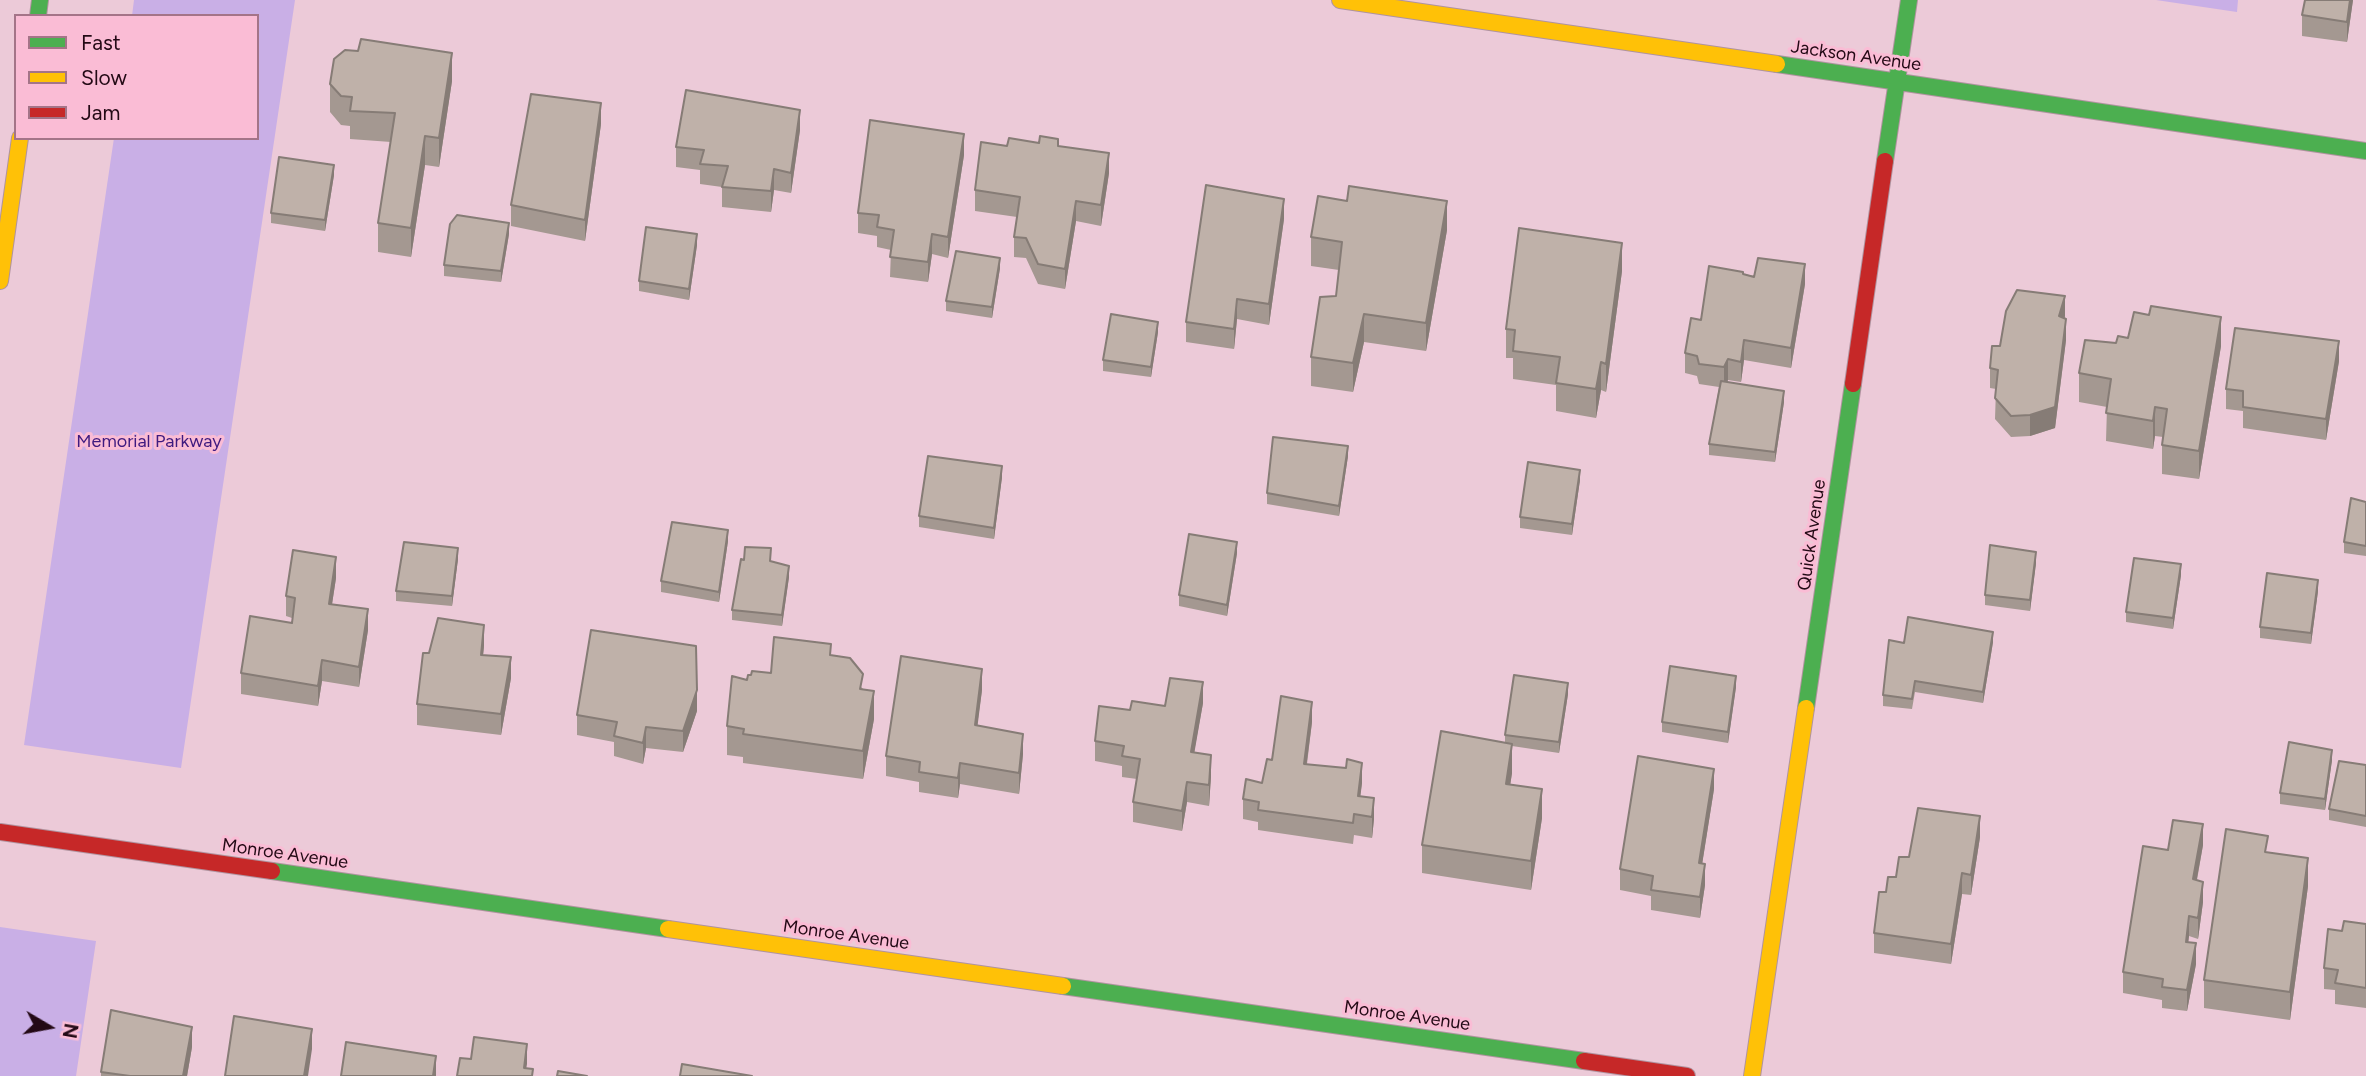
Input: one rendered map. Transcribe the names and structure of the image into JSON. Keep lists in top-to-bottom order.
{
  "streets": {
    "street": ["Jackson Avenue", "Quick Avenue", "Monroe Avenue"]
  },
  "crossings": [
    ["Jackson Avenue", "Quick Avenue"]
  ],
  "parks": ["Memorial Parkway"],
  "legend": ["Fast", "Slow", "Jam"],
  "north": "right"
}
